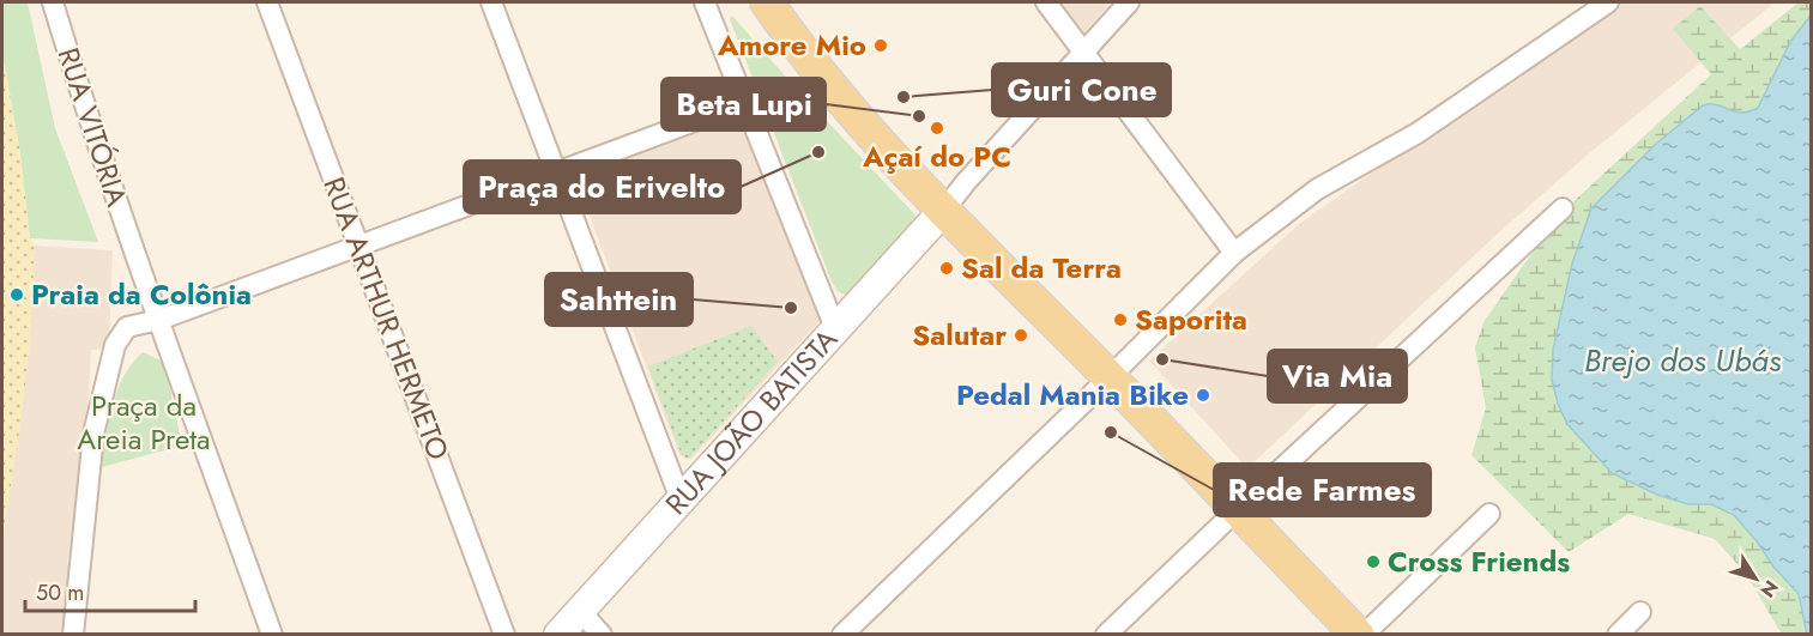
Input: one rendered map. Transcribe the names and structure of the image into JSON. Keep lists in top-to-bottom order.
{
  "streets": {
    "street": ["RUA VITÓRIA", "RUA ARTHUR HERMETO", "RUA JOÃO BATISTA"]
  },
  "water": ["Brejo dos Ubás"],
  "parks": ["Praça da Areia Preta"],
  "places": [
    "Amore Mio",
    "Guri Cone",
    "Beta Lupi",
    "Açaí do PC",
    "Praça do Erivelto",
    "Sal da Terra",
    "Praia da Colônia",
    "Sahttein",
    "Saporita",
    "Salutar",
    "Via Mia",
    "Pedal Mania Bike",
    "Rede Farmes",
    "Cross Friends"
  ],
  "scale_bar": "50 m",
  "north": "bottom right"
}
